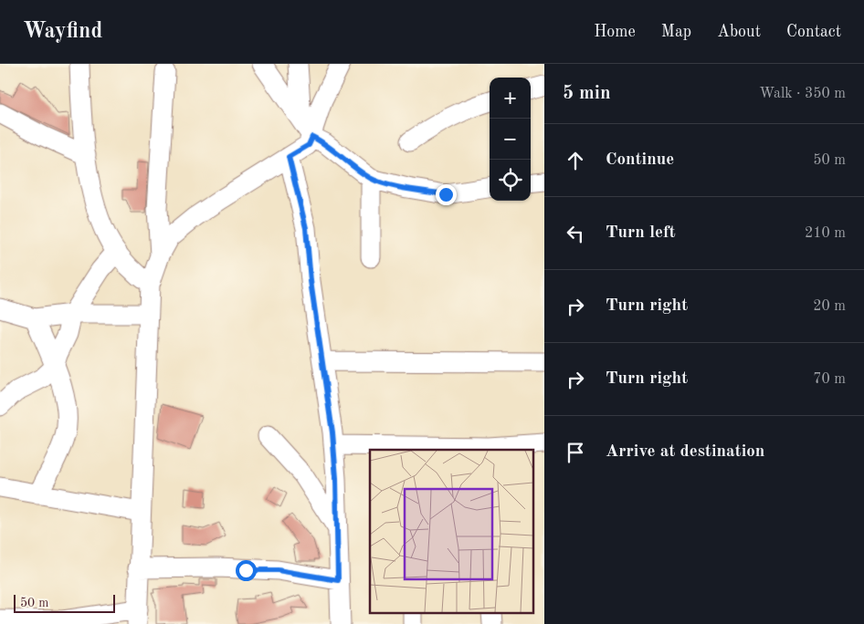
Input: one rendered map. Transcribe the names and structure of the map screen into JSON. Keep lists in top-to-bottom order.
{
  "scale_bar": "50 m",
  "page": {
    "header": "Wayfind",
    "nav": [
      "Home",
      "Map",
      "About",
      "Contact"
    ],
    "heading": ["5 min", "Walk · 350 m"],
    "map_buttons": ["+", "−"],
    "list": [
      ["Continue", "50 m"],
      ["Turn left", "210 m"],
      ["Turn right", "20 m"],
      ["Turn right", "70 m"],
      "Arrive at destination"
    ],
    "scale": "50 m"
  }
}
